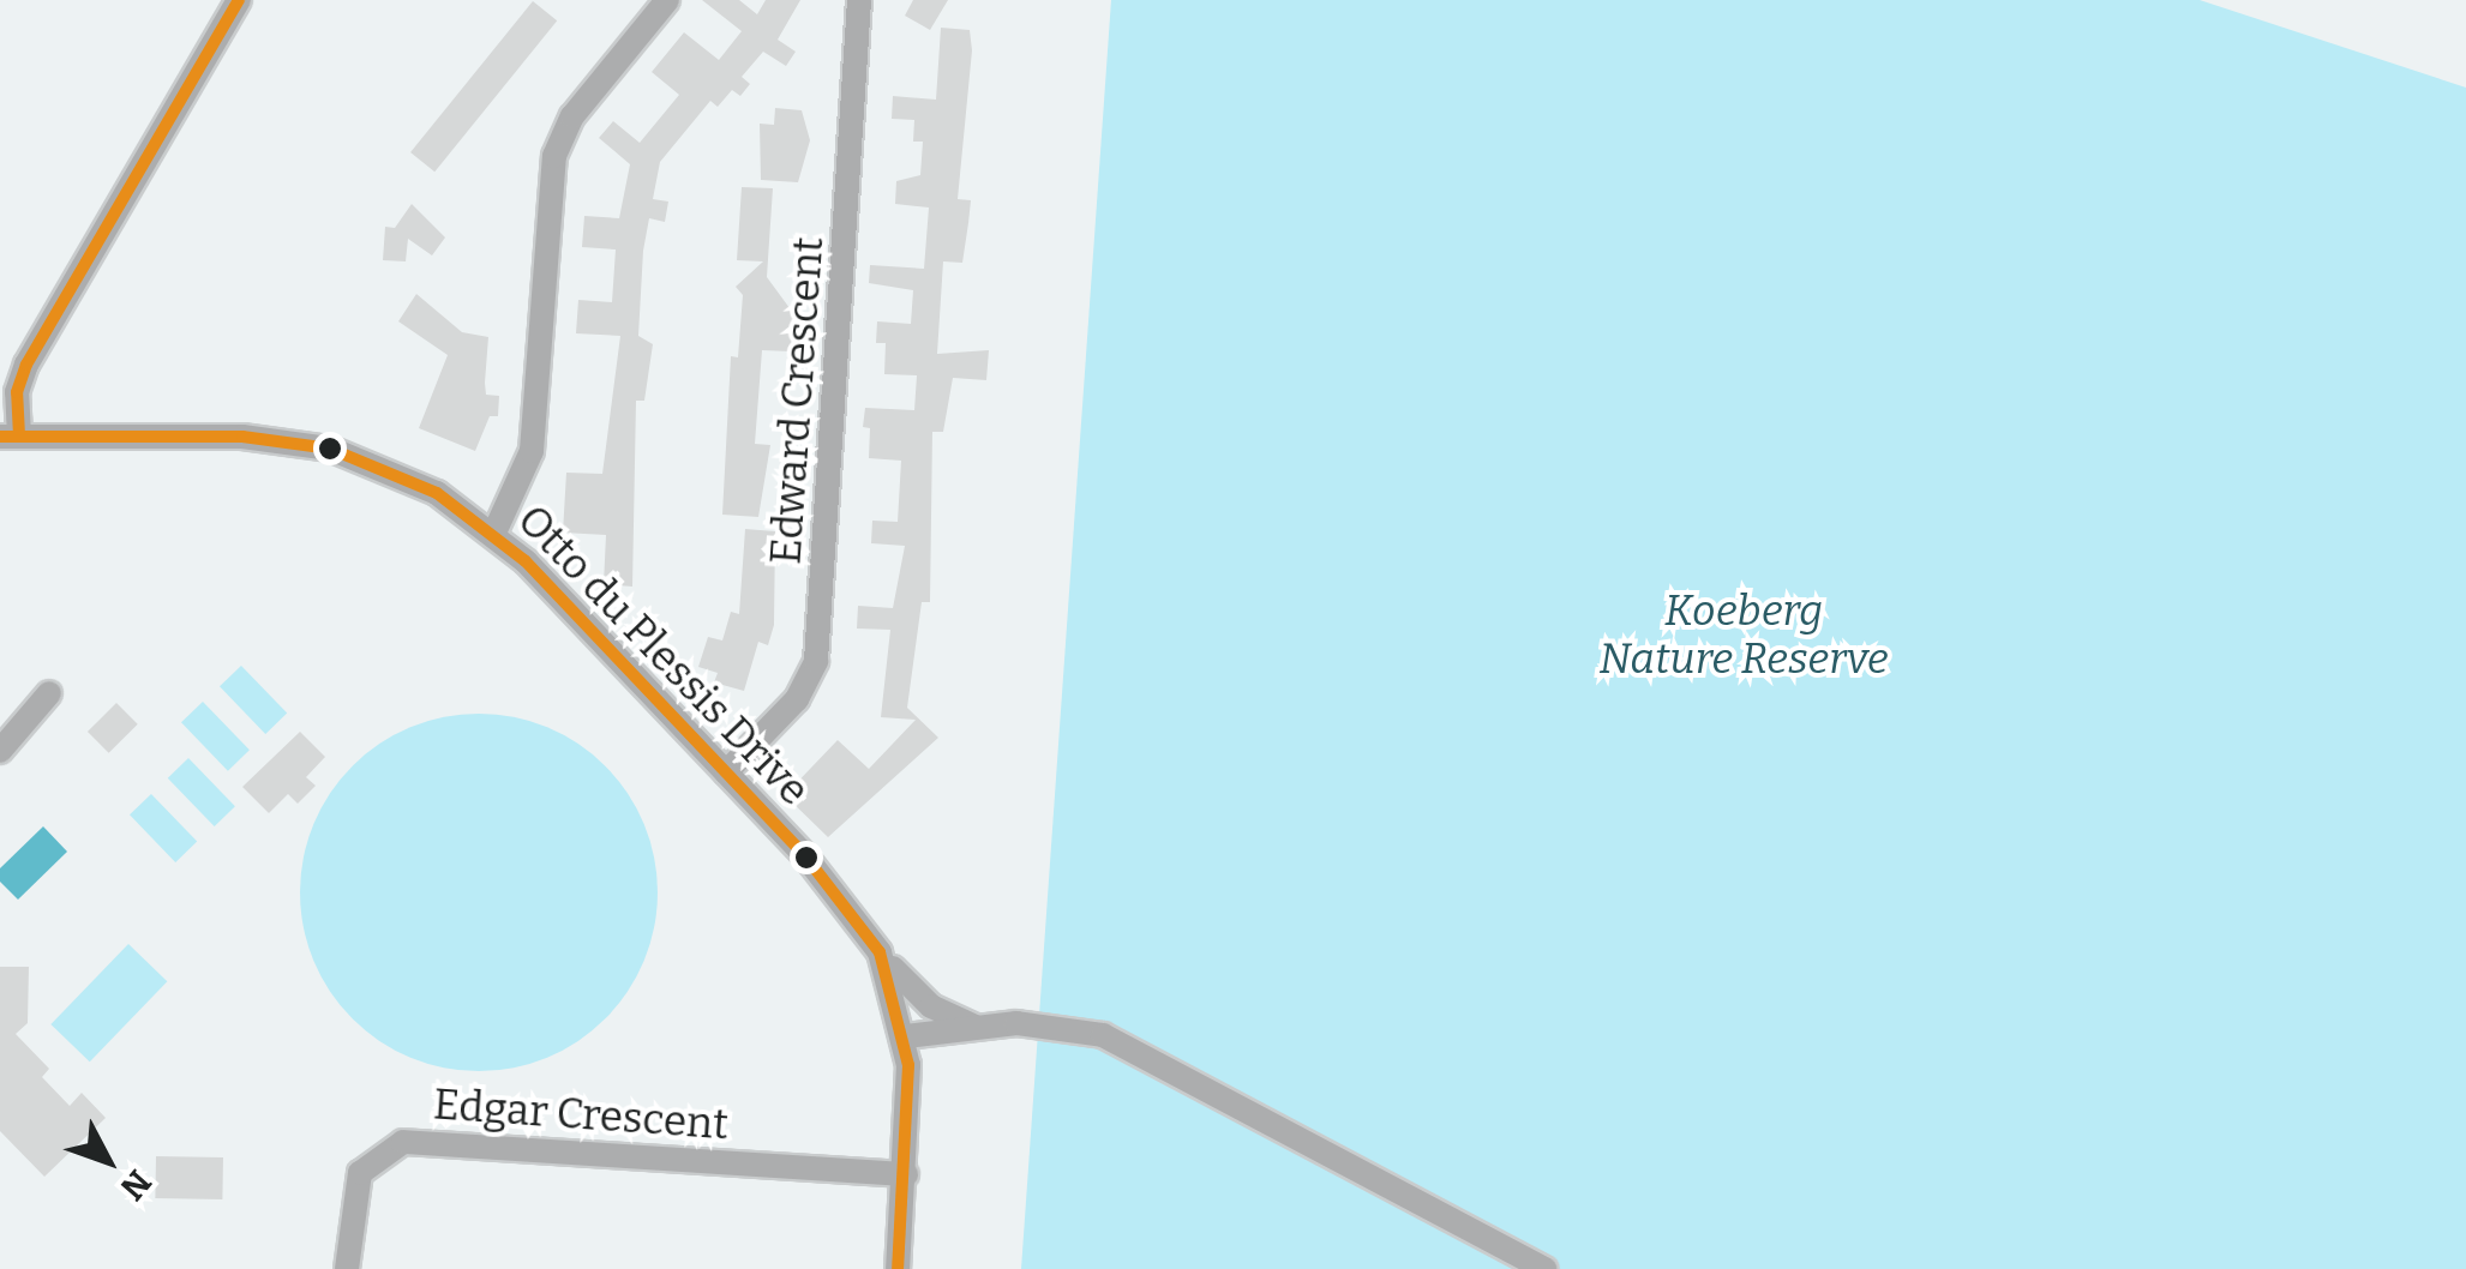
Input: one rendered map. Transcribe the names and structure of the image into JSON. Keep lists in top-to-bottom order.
{
  "streets": {
    "street": ["Edward Crescent", "Otto du Plessis Drive", "Edgar Crescent"]
  },
  "crossings": [
    ["Edward Crescent", "Otto du Plessis Drive"],
    ["Otto du Plessis Drive", "Edgar Crescent"]
  ],
  "parks": ["Koeberg Nature Reserve"],
  "north": "bottom right"
}
